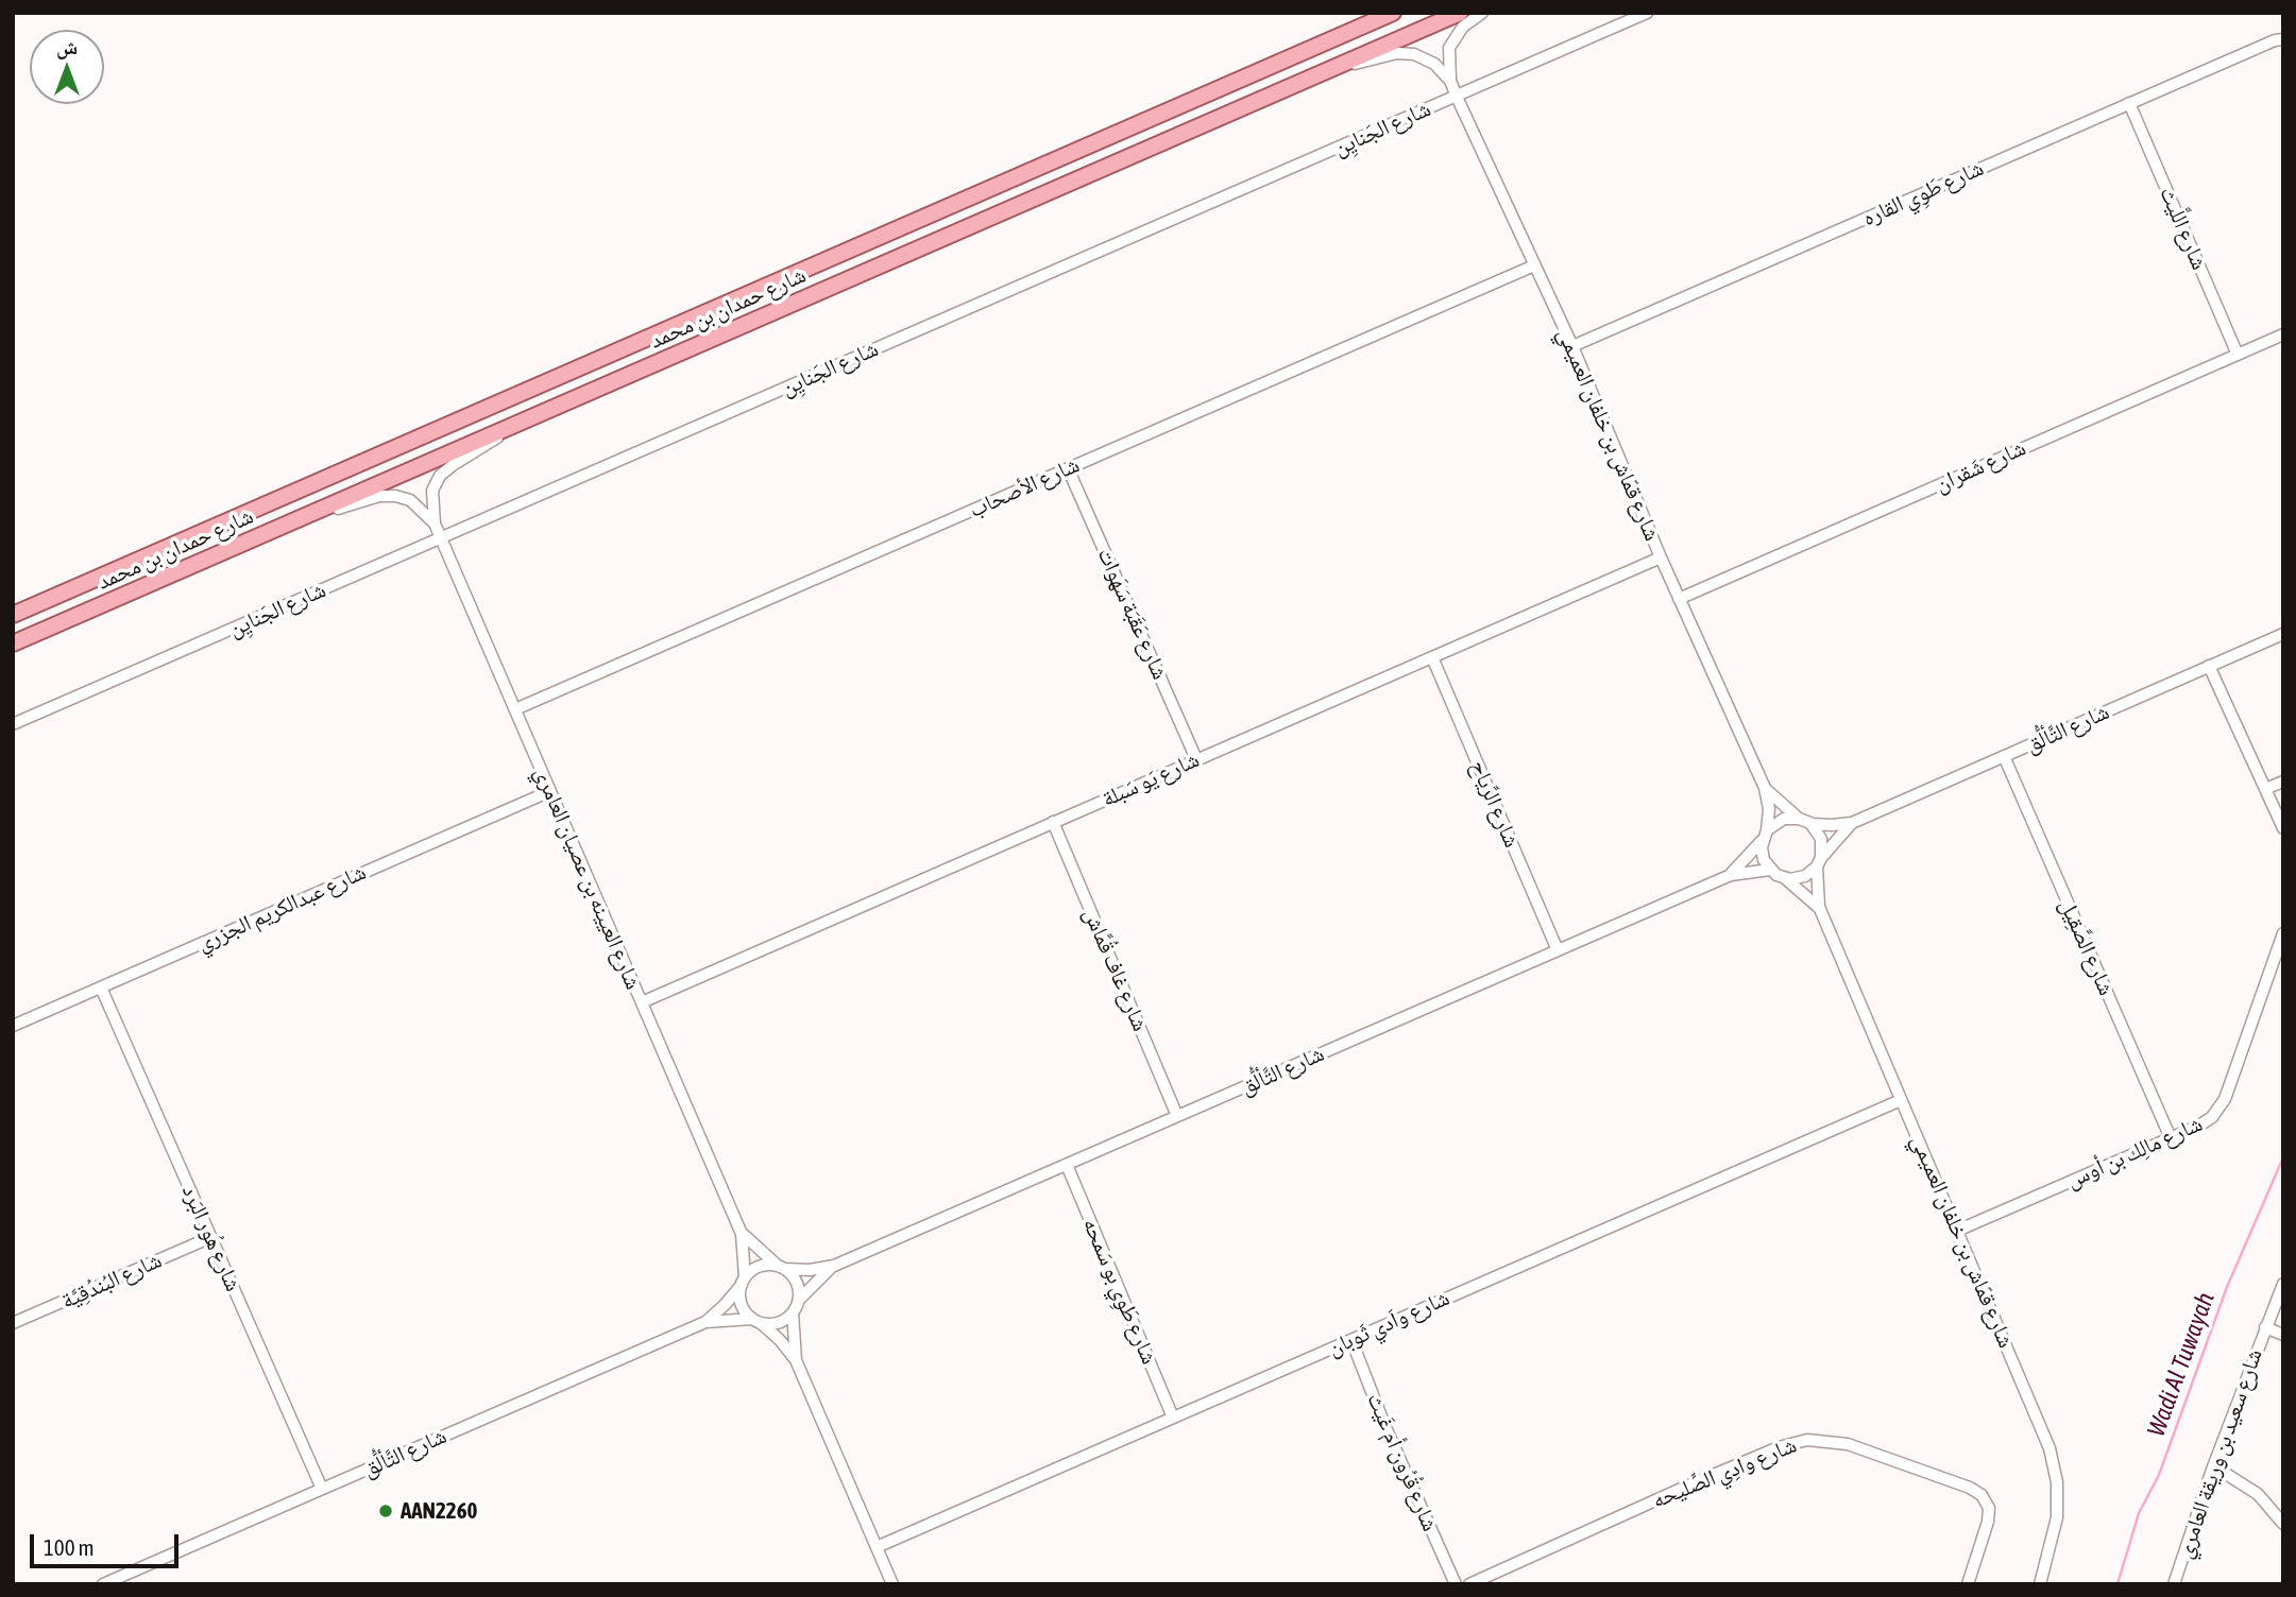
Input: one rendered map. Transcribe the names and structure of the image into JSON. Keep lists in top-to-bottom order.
{
  "streets": {
    "main road": ["شارع حمدان بن محمد"],
    "street": [
      "شارع الجَنايِن",
      "شارع طَوِي القاره",
      "شارع اللَّيث",
      "شارع قمّاش بن خلفان العميمي",
      "شارع شَقران",
      "شارع الأصحاب",
      "شارع عَقَبَة سَهَوات",
      "شارع التَّألُّق",
      "شارع يَو سَبلة",
      "شارع الرِّياح",
      "شارع العيينه بن عصيان العامري",
      "شارع عبدالكريم الجزري",
      "شارع الصَّقِيل",
      "شارع غاف قُمَّاش",
      "شارع مالِك بن أوس",
      "شارع هُور البَرد",
      "شارع البُندُقِيَّة",
      "شارع طَوِي بو سَمحه",
      "شارع واَدي ثَوبان",
      "شارع سعيد بن وريقة العامري",
      "شارع قُرُون أم غَيث",
      "شارع وادِي الصِّليحه"
    ]
  },
  "crossings": [
    ["شارع الجَنايِن", "شارع قمّاش بن خلفان العميمي"],
    ["شارع الجَنايِن", "شارع العيينه بن عصيان العامري"],
    ["شارع طَوِي القاره", "شارع اللَّيث"],
    ["شارع طَوِي القاره", "شارع قمّاش بن خلفان العميمي"],
    ["شارع اللَّيث", "شارع شَقران"],
    ["شارع حمدان بن محمد", "شارع قمّاش بن خلفان العميمي"],
    ["شارع حمدان بن محمد", "شارع العيينه بن عصيان العامري"],
    ["شارع قمّاش بن خلفان العميمي", "شارع شَقران"],
    ["شارع قمّاش بن خلفان العميمي", "شارع الأصحاب"],
    ["شارع قمّاش بن خلفان العميمي", "شارع التَّألُّق"],
    ["شارع قمّاش بن خلفان العميمي", "شارع يَو سَبلة"],
    ["شارع قمّاش بن خلفان العميمي", "شارع مالِك بن أوس"],
    ["شارع قمّاش بن خلفان العميمي", "شارع واَدي ثَوبان"],
    ["شارع الأصحاب", "شارع عَقَبَة سَهَوات"],
    ["شارع الأصحاب", "شارع العيينه بن عصيان العامري"],
    ["شارع عَقَبَة سَهَوات", "شارع يَو سَبلة"],
    ["شارع التَّألُّق", "شارع الرِّياح"],
    ["شارع التَّألُّق", "شارع العيينه بن عصيان العامري"],
    ["شارع التَّألُّق", "شارع الصَّقِيل"],
    ["شارع التَّألُّق", "شارع غاف قُمَّاش"],
    ["شارع التَّألُّق", "شارع هُور البَرد"],
    ["شارع التَّألُّق", "شارع طَوِي بو سَمحه"],
    ["شارع يَو سَبلة", "شارع الرِّياح"],
    ["شارع يَو سَبلة", "شارع العيينه بن عصيان العامري"],
    ["شارع يَو سَبلة", "شارع غاف قُمَّاش"],
    ["شارع العيينه بن عصيان العامري", "شارع عبدالكريم الجزري"],
    ["شارع عبدالكريم الجزري", "شارع هُور البَرد"],
    ["شارع الصَّقِيل", "شارع مالِك بن أوس"],
    ["شارع هُور البَرد", "شارع البُندُقِيَّة"],
    ["شارع طَوِي بو سَمحه", "شارع واَدي ثَوبان"],
    ["شارع واَدي ثَوبان", "شارع قُرُون أم غَيث"]
  ],
  "water": ["Wadi Al Tuwayah"],
  "places": ["AAN2260"],
  "scale_bar": "100 m",
  "north": "top"
}
